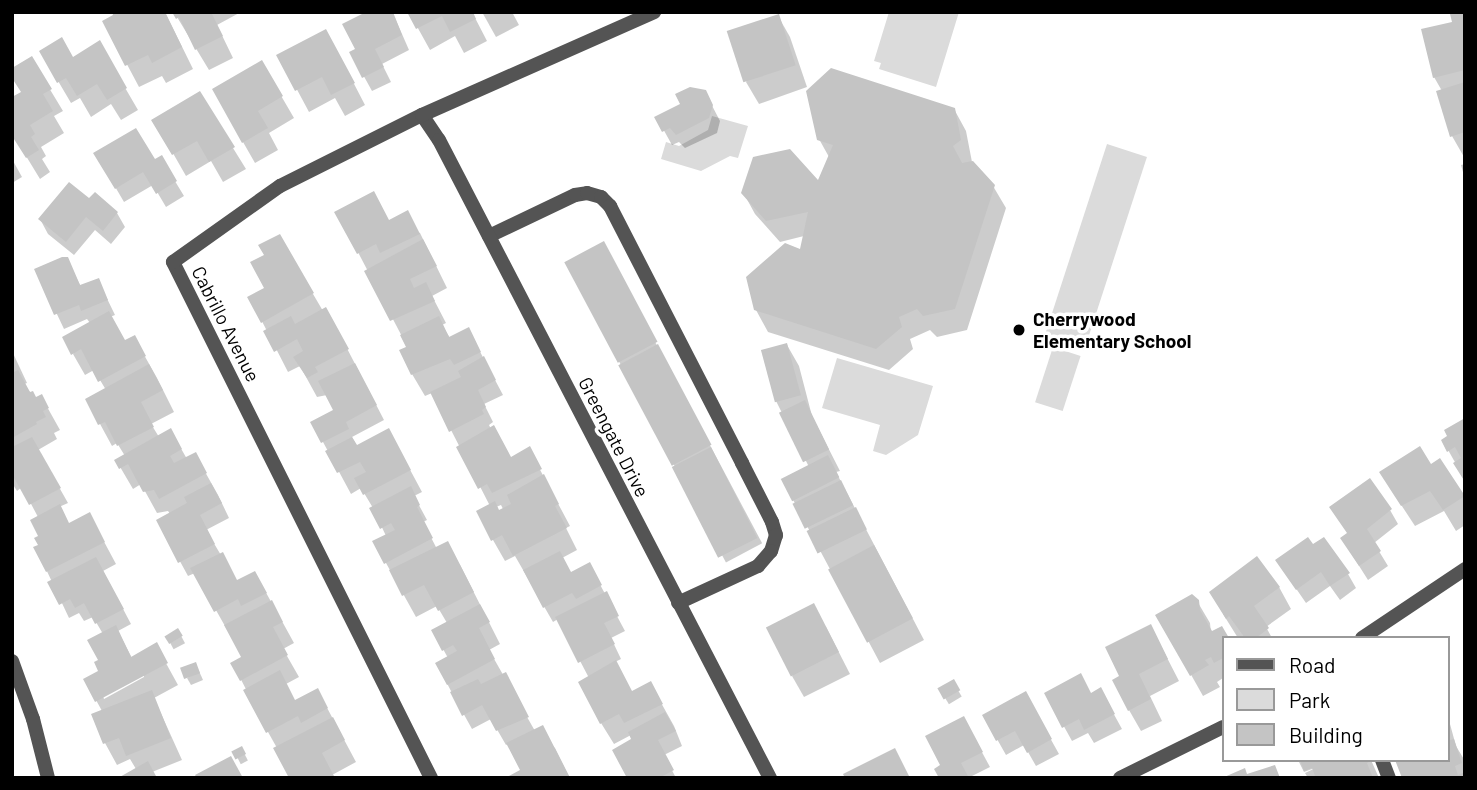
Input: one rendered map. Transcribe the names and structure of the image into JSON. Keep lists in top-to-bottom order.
{
  "streets": {
    "street": ["Cabrillo Avenue", "Greengate Drive"]
  },
  "crossings": [
    ["Cabrillo Avenue", "Greengate Drive"]
  ],
  "places": ["Cherrywood Elementary School"],
  "legend": ["Road", "Park", "Building"]
}
